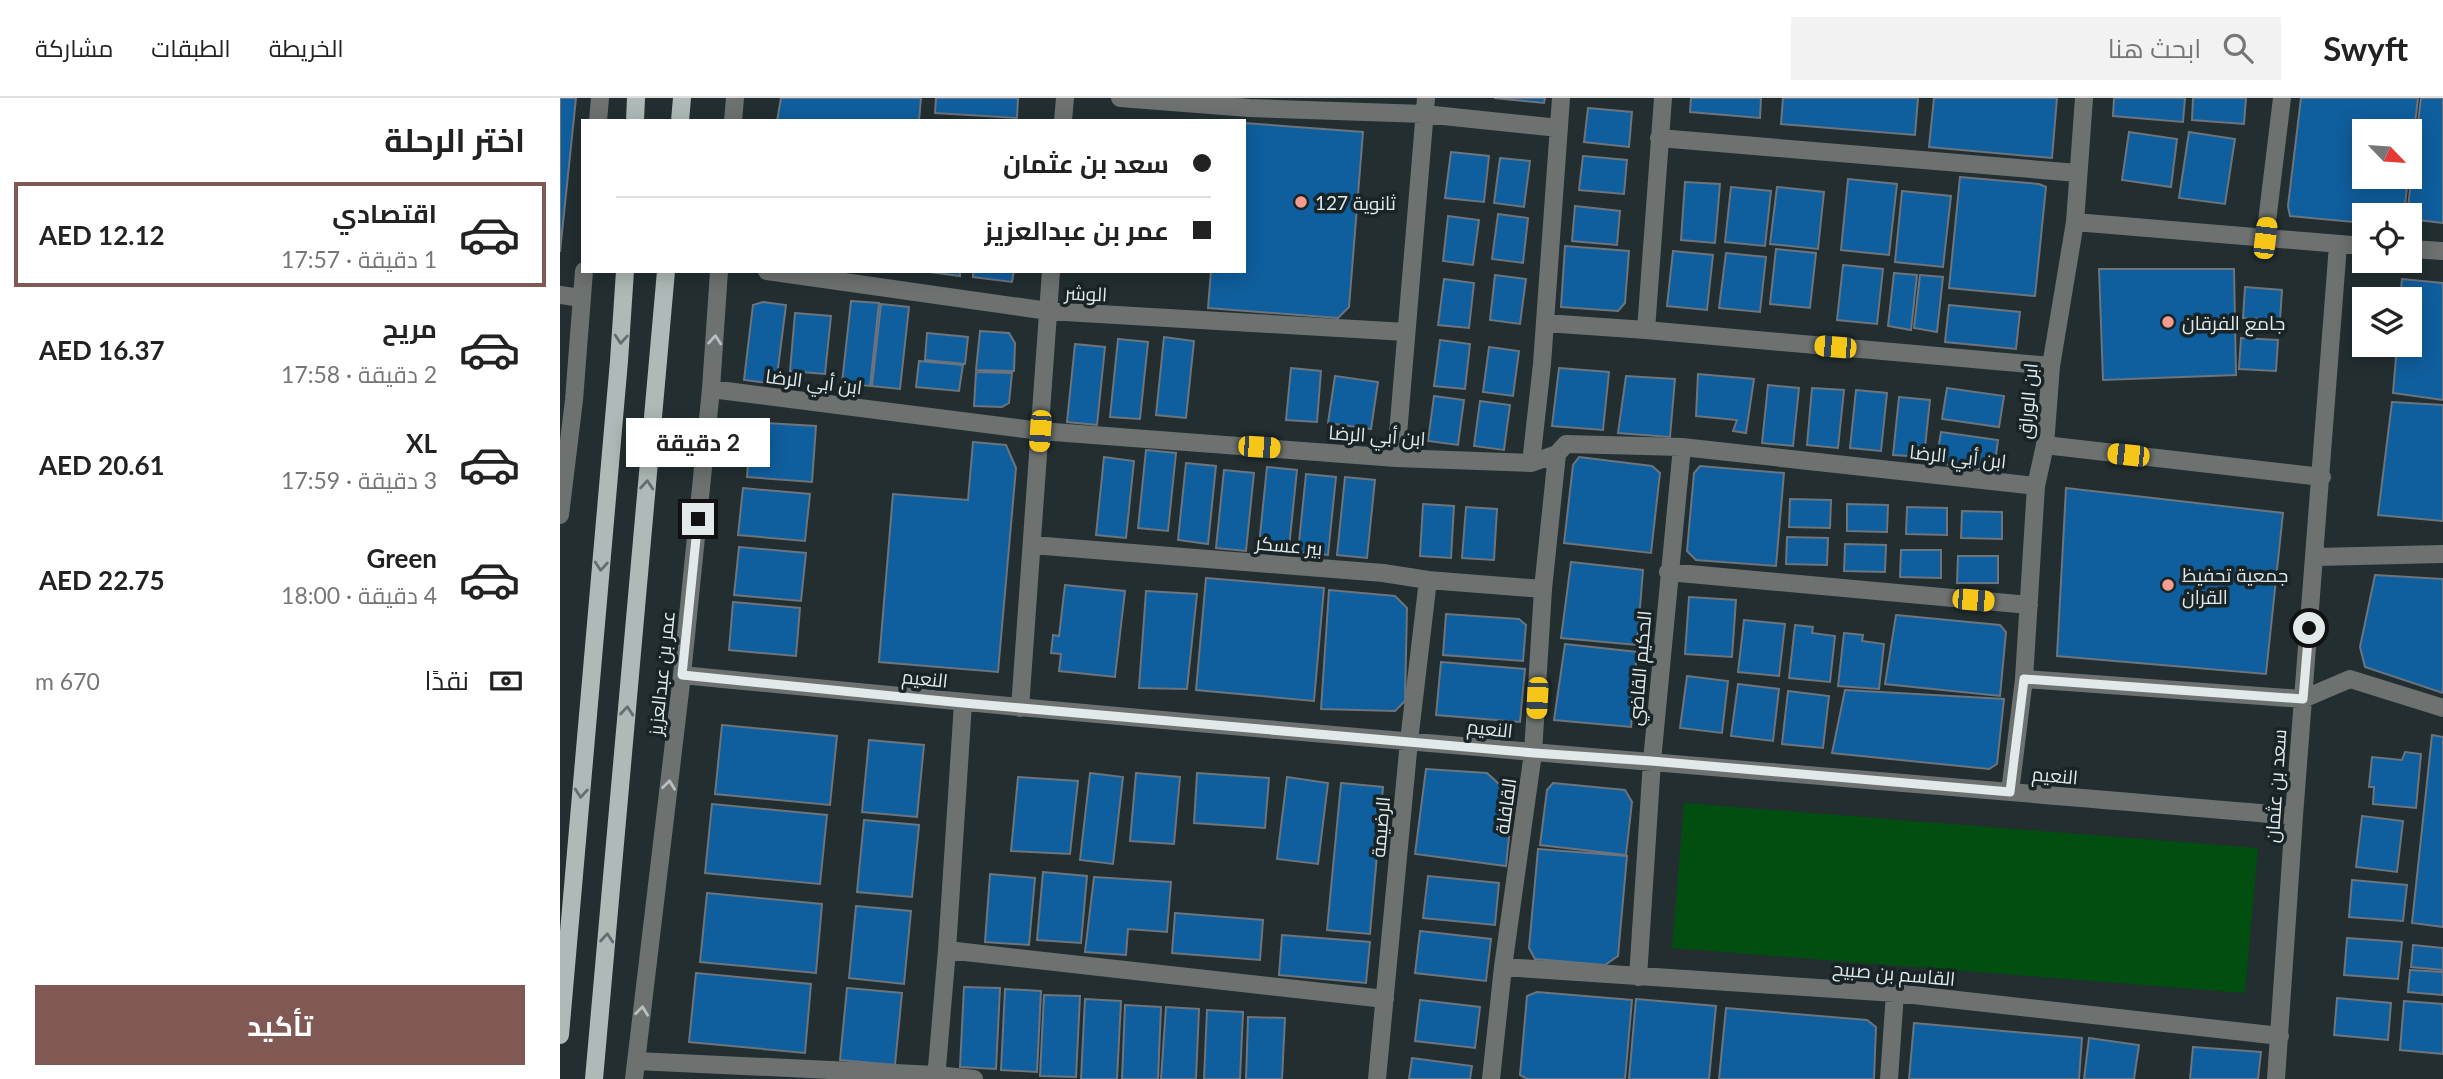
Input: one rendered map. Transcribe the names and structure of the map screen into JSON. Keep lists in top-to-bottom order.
{
  "streets": {
    "main road": ["عمر بن عبدالعزيز"],
    "street": [
      "الوشر",
      "ابن أبي الرضا",
      "ابن الوراق",
      "بير عسكر",
      "الحكيم القاضي",
      "النعيم",
      "سعد بن عثمان",
      "القافلة",
      "الرضيمة",
      "القاسم بن صبيح"
    ]
  },
  "crossings": [
    ["ابن أبي الرضا", "ابن الوراق"],
    ["ابن أبي الرضا", "الحكيم القاضي"],
    ["ابن أبي الرضا", "عمر بن عبدالعزيز"],
    ["ابن أبي الرضا", "القافلة"],
    ["ابن الوراق", "النعيم"],
    ["بير عسكر", "القافلة"],
    ["بير عسكر", "الرضيمة"],
    ["الحكيم القاضي", "النعيم"],
    ["الحكيم القاضي", "القاسم بن صبيح"],
    ["عمر بن عبدالعزيز", "النعيم"],
    ["النعيم", "سعد بن عثمان"],
    ["النعيم", "القافلة"],
    ["النعيم", "الرضيمة"],
    ["سعد بن عثمان", "القاسم بن صبيح"],
    ["القافلة", "القاسم بن صبيح"]
  ],
  "places": ["ثانوية 127", "جامع الفرقان", "جمعية تحفيظ القران"],
  "north": "bottom right",
  "page": {
    "header": "Swyft",
    "search": "ابحث هنا",
    "nav": ["الخريطة", "الطبقات", "مشاركة"],
    "heading": "اختر الرحلة",
    "banner": ["سعد بن عثمان", "عمر بن عبدالعزيز"],
    "list": [
      {
        "name": "اقتصادي",
        "note": "1 دقيقة · 17:57",
        "value": "AED 12.12"
      },
      {
        "name": "مريح",
        "note": "2 دقيقة · 17:58",
        "value": "AED 16.37"
      },
      {
        "name": "XL",
        "note": "3 دقيقة · 17:59",
        "value": "AED 20.61"
      },
      {
        "name": "Green",
        "note": "4 دقيقة · 18:00",
        "value": "AED 22.75"
      }
    ],
    "bubble": "2 دقيقة",
    "pay": ["نقدًا", "670 m"],
    "buttons": "تأكيد"
  }
}
